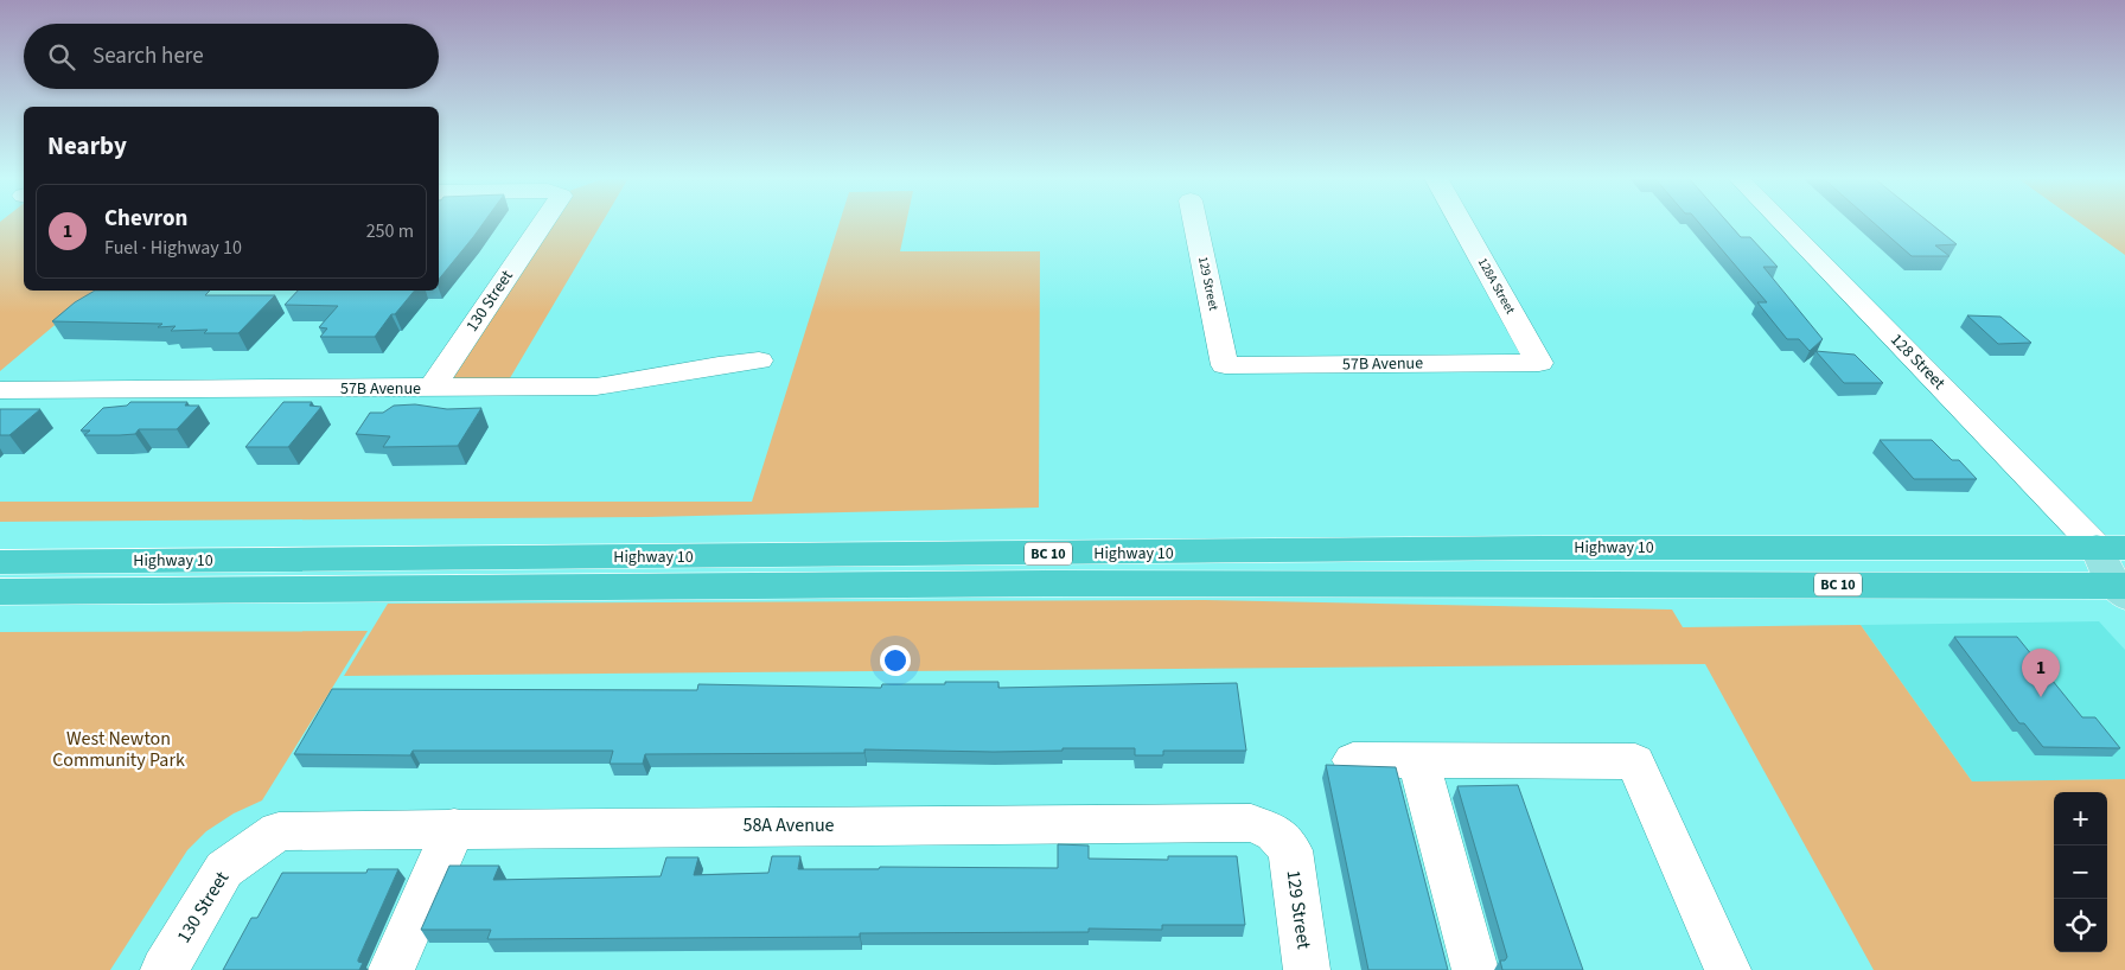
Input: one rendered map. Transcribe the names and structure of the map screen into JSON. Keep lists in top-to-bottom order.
{
  "streets": {
    "highway": ["Highway 10", "BC 10"],
    "main road": ["128 Street"],
    "street": [
      "129 Street",
      "128A Street",
      "130 Street",
      "57B Avenue",
      "58A Avenue"
    ]
  },
  "crossings": [
    ["129 Street", "57B Avenue"],
    ["129 Street", "58A Avenue"],
    ["128A Street", "57B Avenue"],
    ["130 Street", "57B Avenue"],
    ["130 Street", "58A Avenue"],
    ["128 Street", "Highway 10"]
  ],
  "parks": ["West Newton Community Park"],
  "page": {
    "search": "Search here",
    "heading": "Nearby",
    "list": [
      {
        "mark": "1",
        "name": "Chevron",
        "note": "Fuel · Highway 10",
        "value": "250 m"
      }
    ],
    "pins": "1",
    "map_buttons": ["+", "−"]
  }
}
